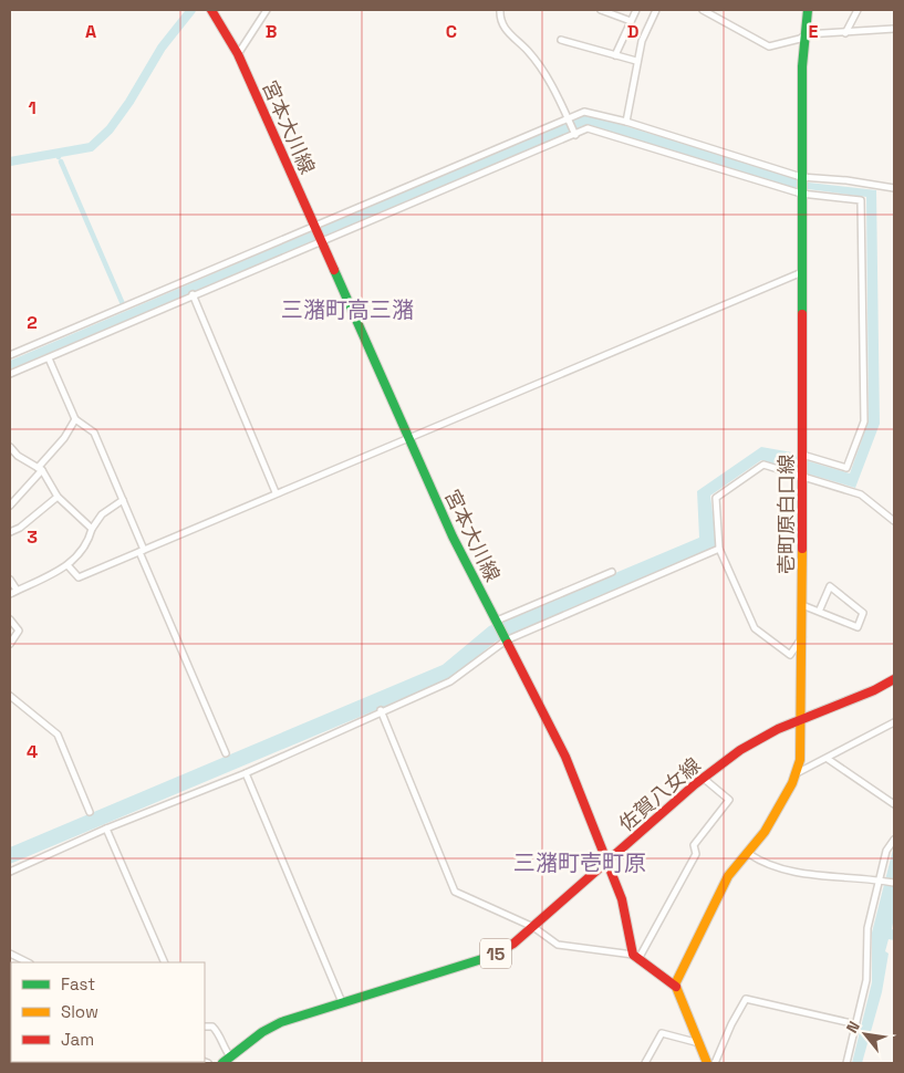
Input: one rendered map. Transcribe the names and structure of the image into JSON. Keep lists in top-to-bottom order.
{
  "streets": {
    "main road": [
      "宮本大川線",
      "壱町原白口線",
      "佐賀八女線",
      "15"
    ]
  },
  "crossings": [
    ["宮本大川線", "佐賀八女線"],
    ["壱町原白口線", "佐賀八女線"]
  ],
  "districts": ["三潴町高三潴", "三潴町壱町原"],
  "legend": ["Fast", "Slow", "Jam"],
  "north": "top left",
  "grid": {
    "columns": [
      "A",
      "B",
      "C",
      "D",
      "E"
    ],
    "rows": [
      "1",
      "2",
      "3",
      "4"
    ]
  }
}
